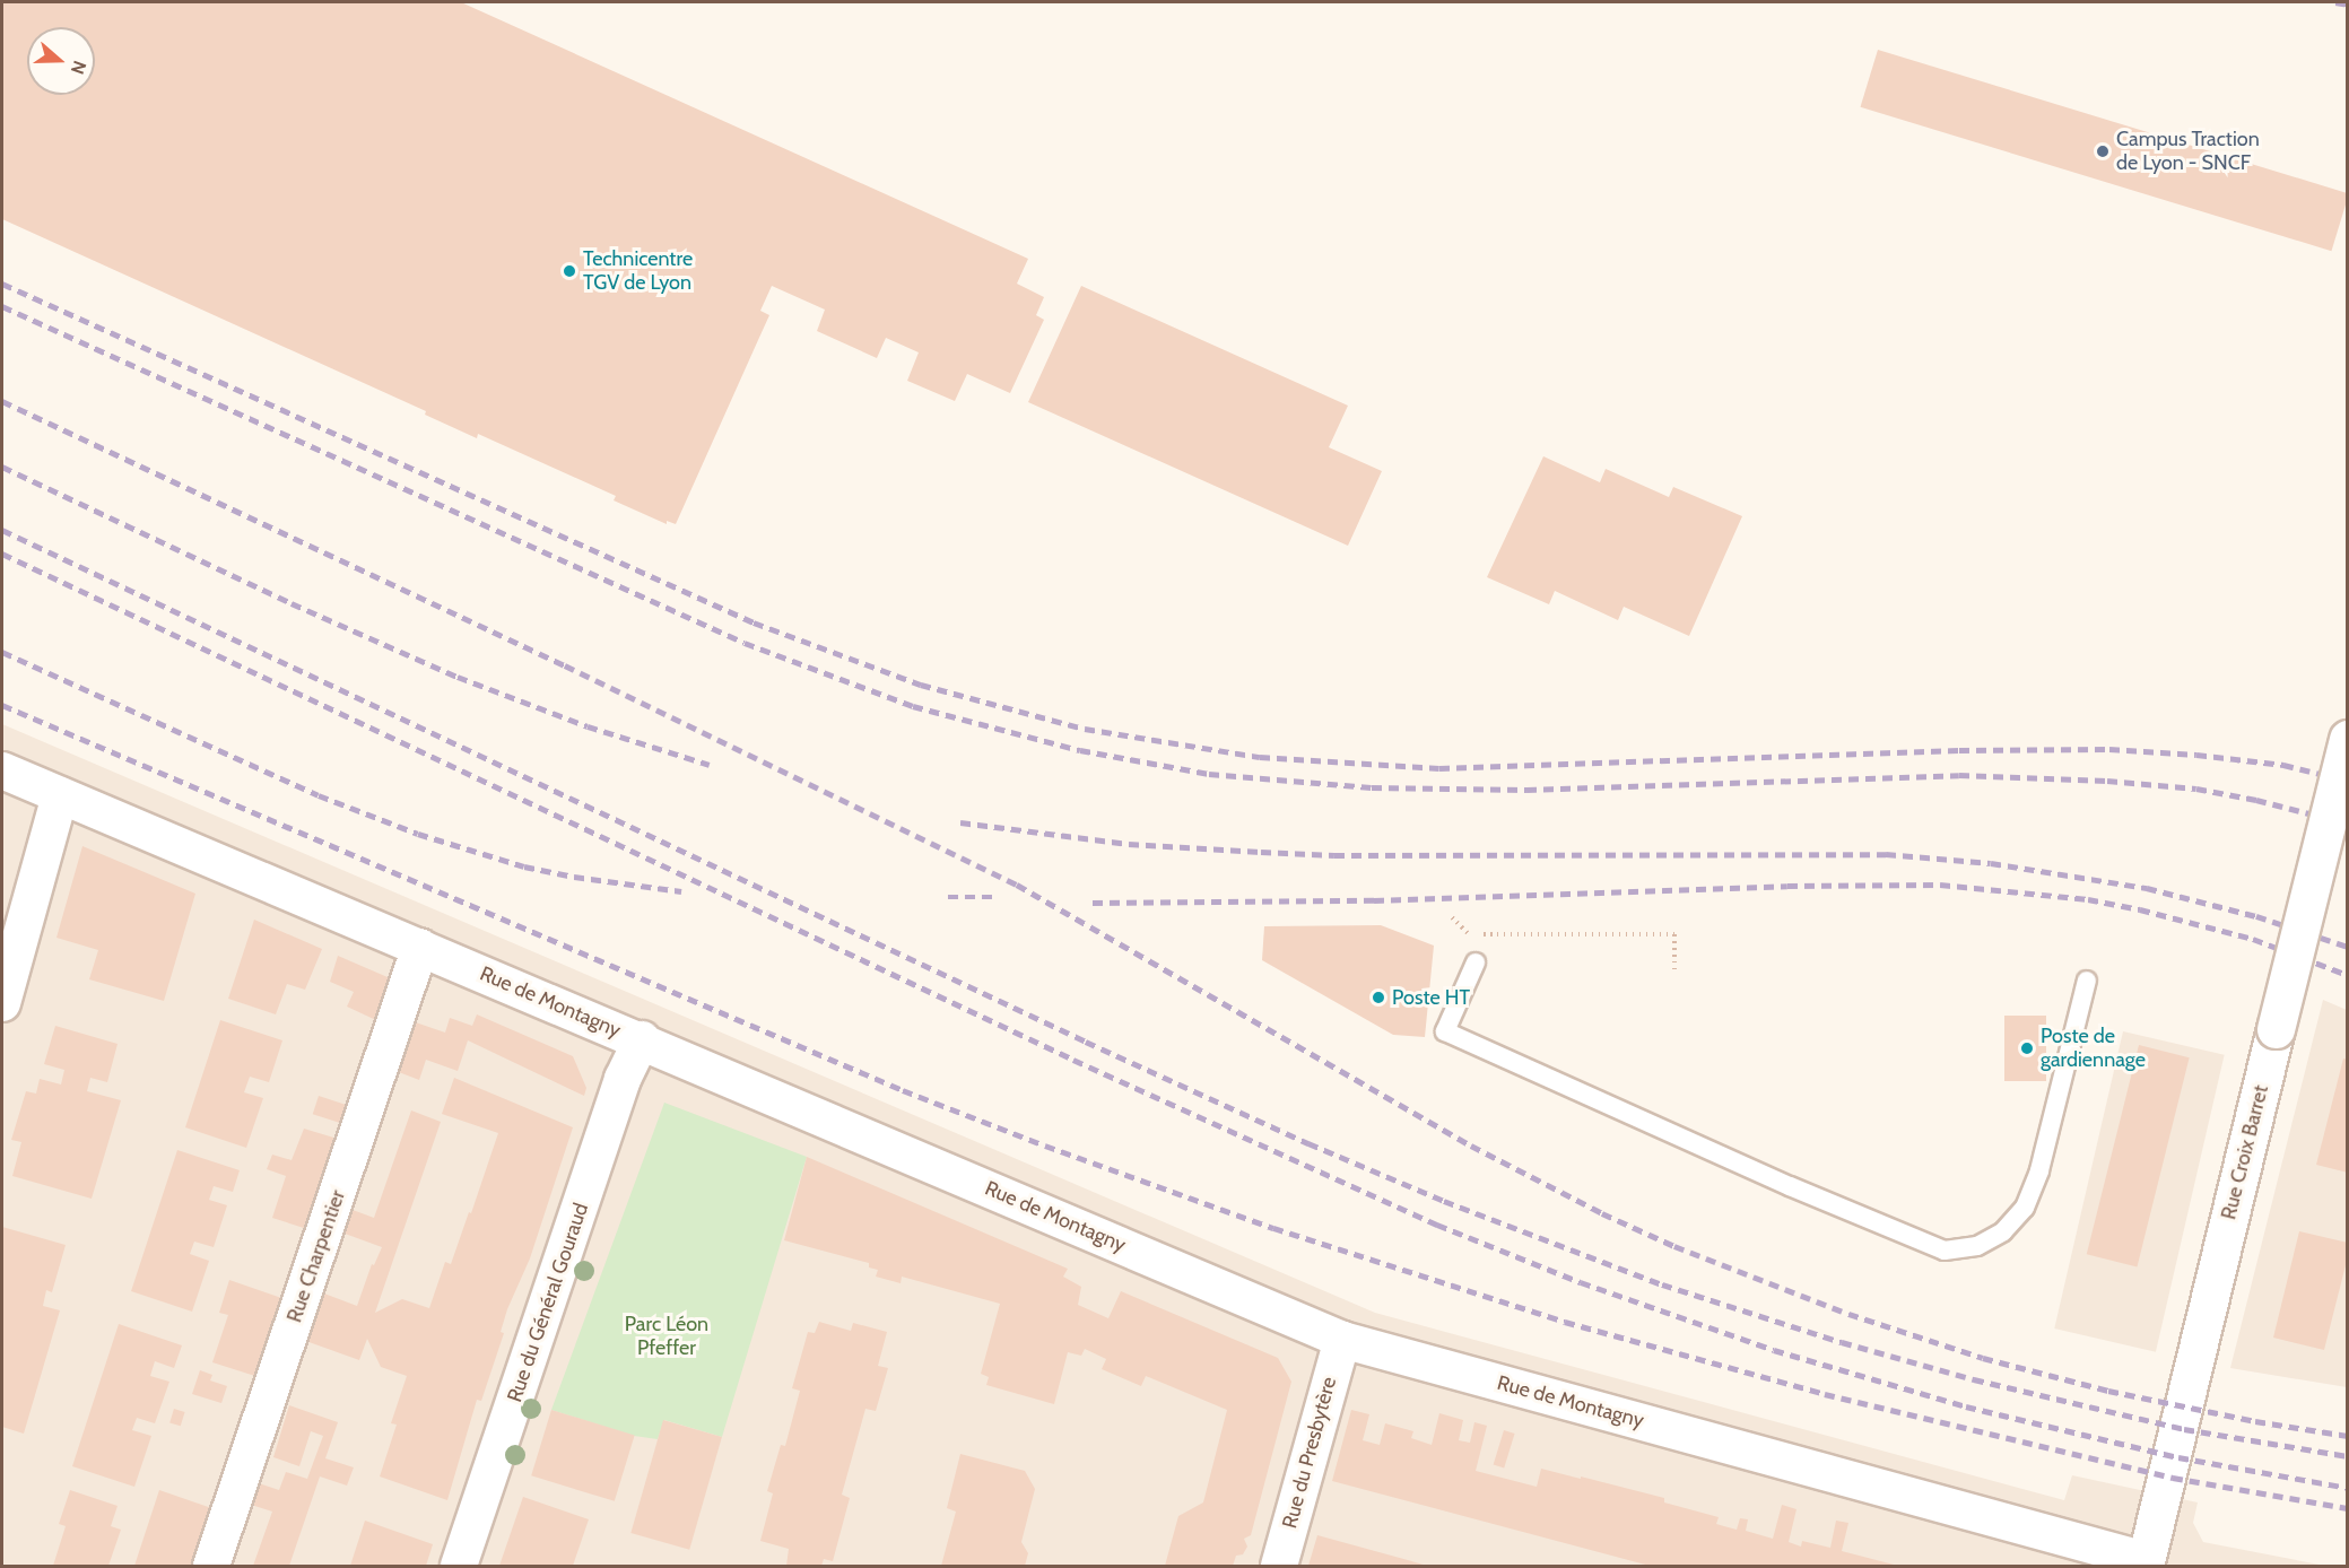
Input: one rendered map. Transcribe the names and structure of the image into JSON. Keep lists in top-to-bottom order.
{
  "streets": {
    "street": [
      "Rue de Montagny",
      "Rue Croix Barret",
      "Rue Charpentier",
      "Rue du Général Gouraud",
      "Rue du Presbytère"
    ]
  },
  "crossings": [
    ["Rue de Montagny", "Rue Croix Barret"],
    ["Rue de Montagny", "Rue Charpentier"],
    ["Rue de Montagny", "Rue du Général Gouraud"],
    ["Rue de Montagny", "Rue du Presbytère"]
  ],
  "parks": ["Parc Léon Pfeffer"],
  "places": [
    "Campus Traction de Lyon - SNCF",
    "Technicentre TGV de Lyon",
    "Poste HT",
    "Poste de gardiennage"
  ],
  "north": "right"
}
